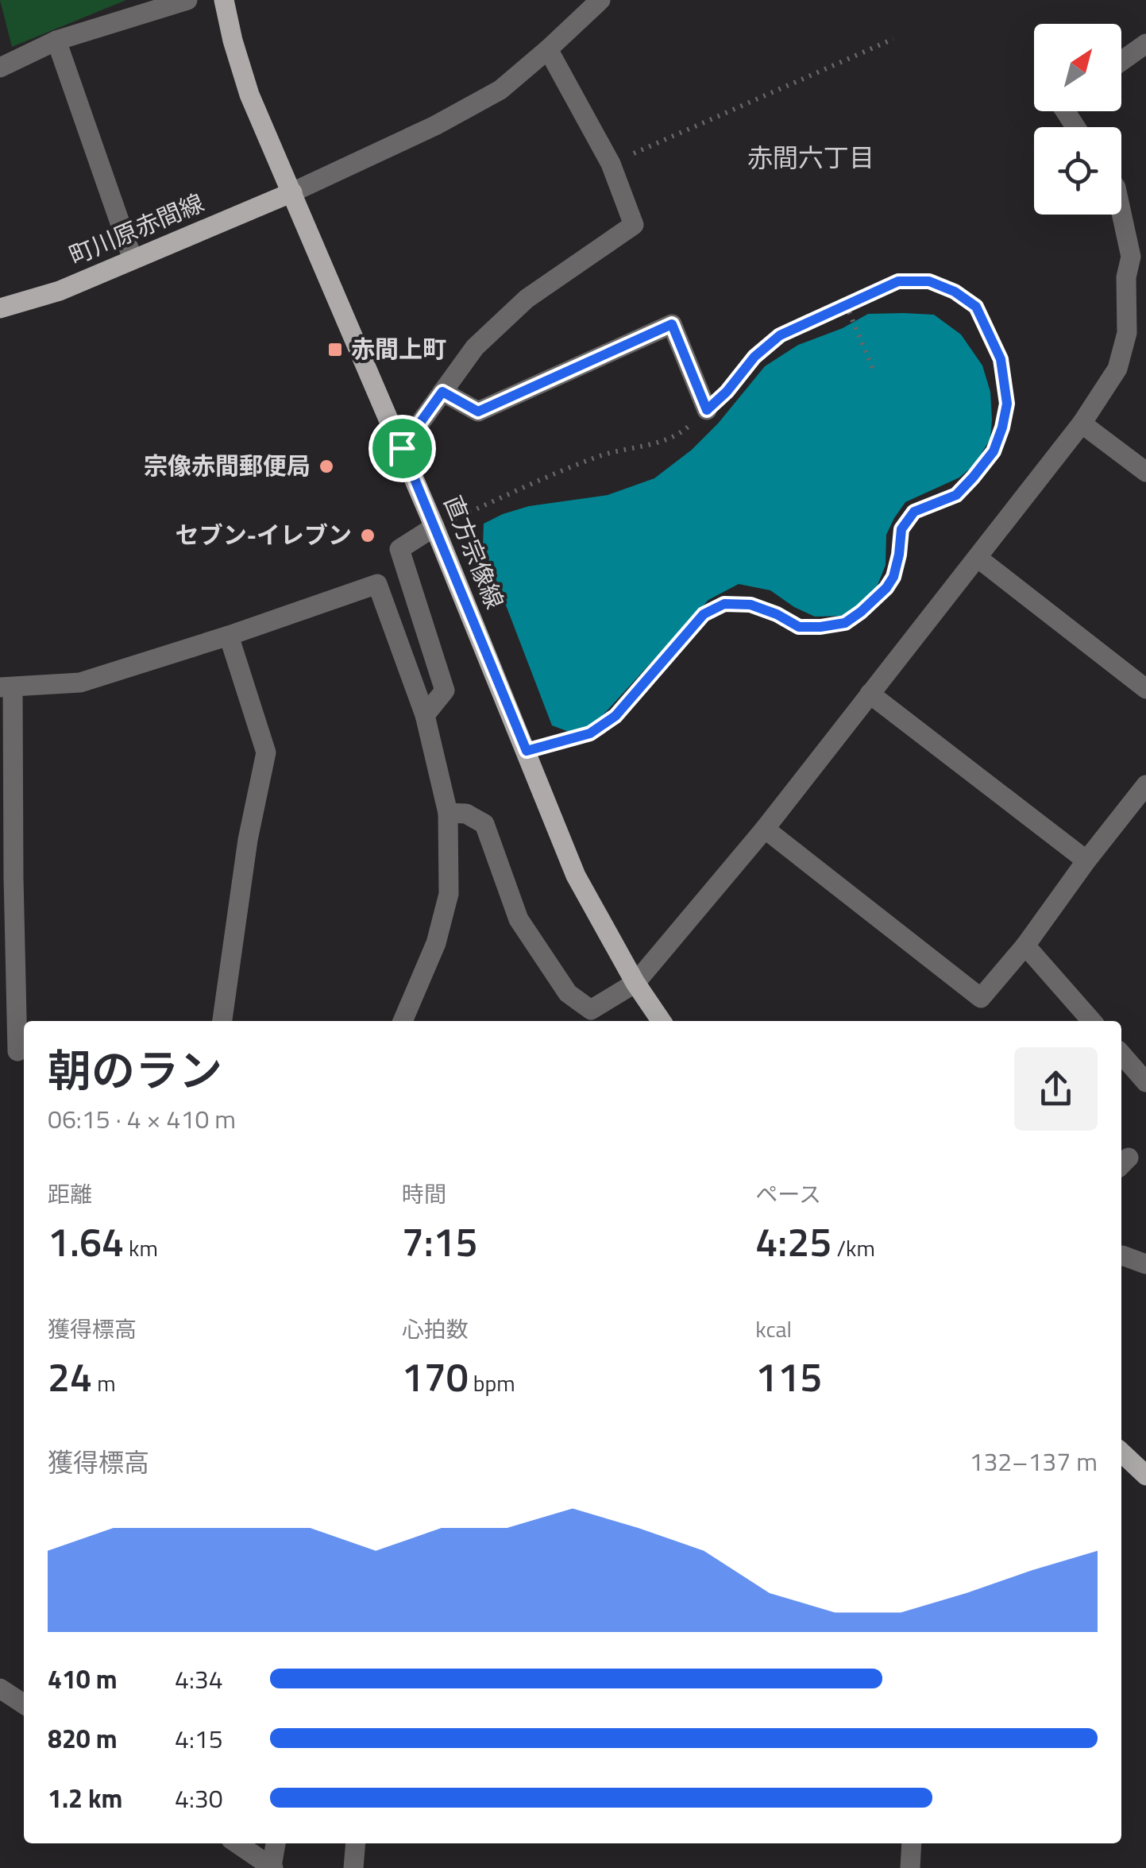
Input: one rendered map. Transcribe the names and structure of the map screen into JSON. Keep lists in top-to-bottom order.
{
  "streets": {
    "main road": ["町川原赤間線", "直方宗像線"]
  },
  "crossings": [
    ["町川原赤間線", "直方宗像線"]
  ],
  "districts": ["赤間六丁目"],
  "places": {
    "transit": ["赤間上町"],
    "other": ["宗像赤間郵便局", "セブン-イレブン"]
  },
  "north": "top right",
  "page": {
    "heading": ["朝のラン", "06:15 · 4 × 410 m"],
    "stats": [
      ["距離", "1.64 km"],
      ["時間", "7:15"],
      ["ペース", "4:25 /km"],
      ["獲得標高", "24 m"],
      ["心拍数", "170 bpm"],
      ["kcal", "115"]
    ],
    "chart": ["獲得標高", "132–137 m"],
    "list": [
      {
        "name": "410 m",
        "note": "4:34"
      },
      {
        "name": "820 m",
        "note": "4:15"
      },
      {
        "name": "1.2 km",
        "note": "4:30"
      }
    ]
  }
}
